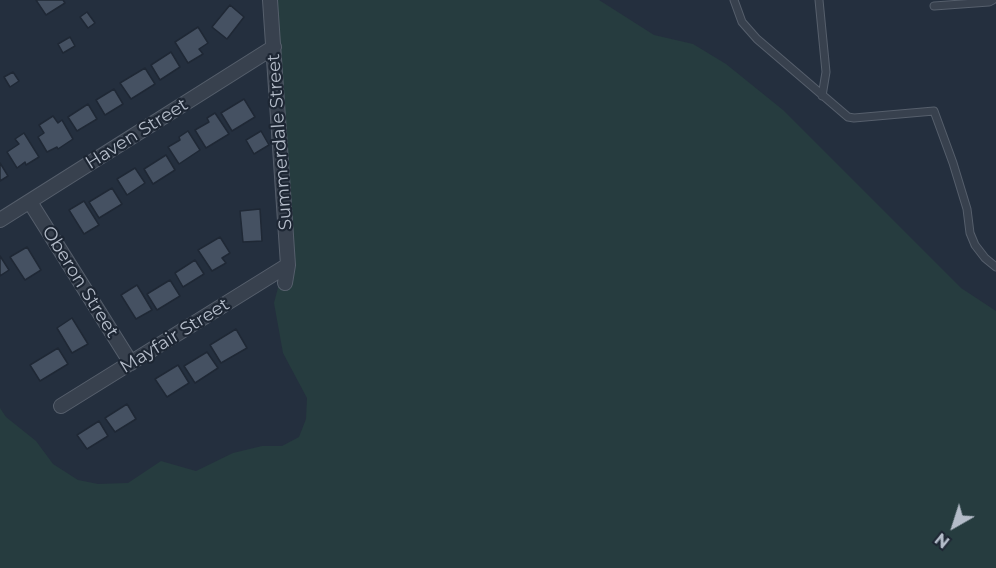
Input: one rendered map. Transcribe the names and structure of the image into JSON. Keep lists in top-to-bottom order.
{
  "streets": {
    "street": [
      "Haven Street",
      "Summerdale Street",
      "Oberon Street",
      "Mayfair Street"
    ]
  },
  "crossings": [
    ["Haven Street", "Summerdale Street"],
    ["Haven Street", "Oberon Street"],
    ["Summerdale Street", "Mayfair Street"],
    ["Oberon Street", "Mayfair Street"]
  ],
  "north": "bottom left"
}
